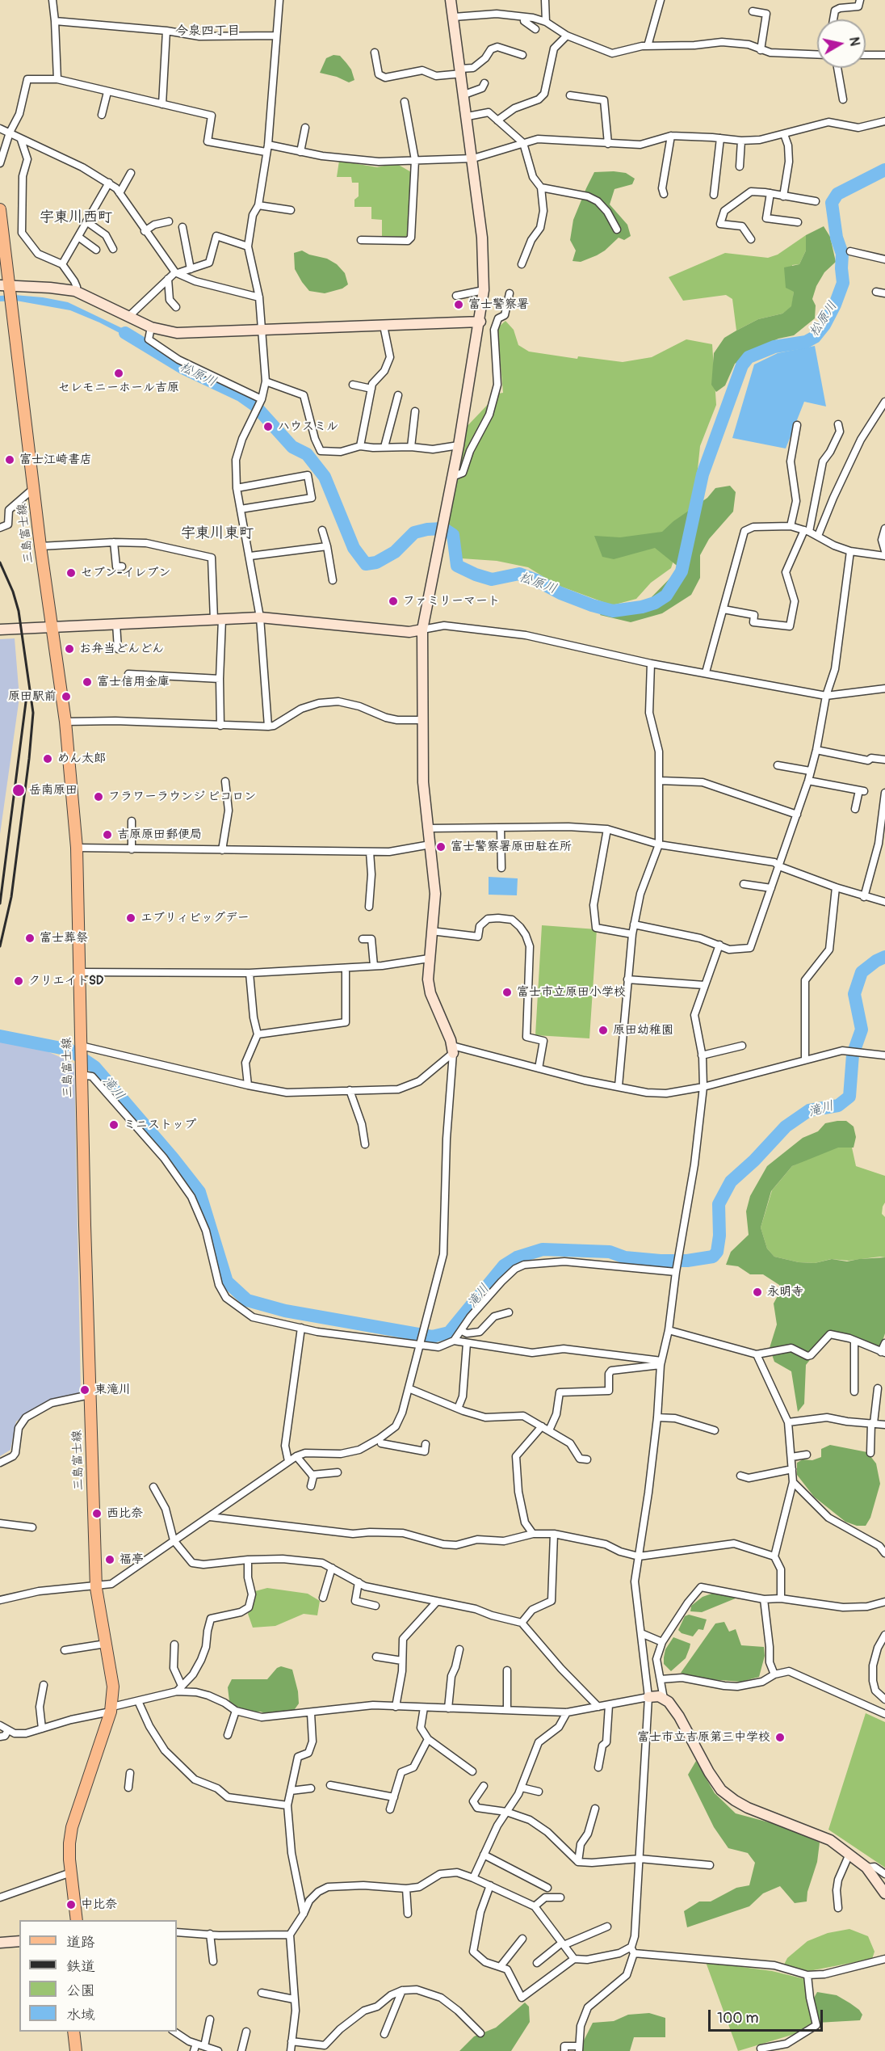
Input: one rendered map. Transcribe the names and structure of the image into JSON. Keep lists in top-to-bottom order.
{
  "streets": {
    "main road": ["三島富士線"]
  },
  "districts": ["今泉四丁目", "宇東川西町", "宇東川東町"],
  "water": ["松原川", "滝川"],
  "places": [
    "富士警察署",
    "セレモニーホール吉原",
    "ハウスミル",
    "富士江崎書店",
    "セブン-イレブン",
    "ファミリーマート",
    "お弁当どんどん",
    "富士信用金庫",
    "原田駅前",
    "めん太郎",
    "岳南原田",
    "フラワーラウンジ ピコロン",
    "吉原原田郵便局",
    "富士警察署原田駐在所",
    "エブリィビッグデー",
    "富士葬祭",
    "クリエイトSD",
    "富士市立原田小学校",
    "原田幼稚園",
    "ミニストップ",
    "永明寺",
    "東滝川",
    "西比奈",
    "福亭",
    "富士市立吉原第三中学校",
    "中比奈"
  ],
  "legend": [
    "道路",
    "鉄道",
    "公園",
    "水域"
  ],
  "scale_bar": "100 m",
  "north": "right"
}
